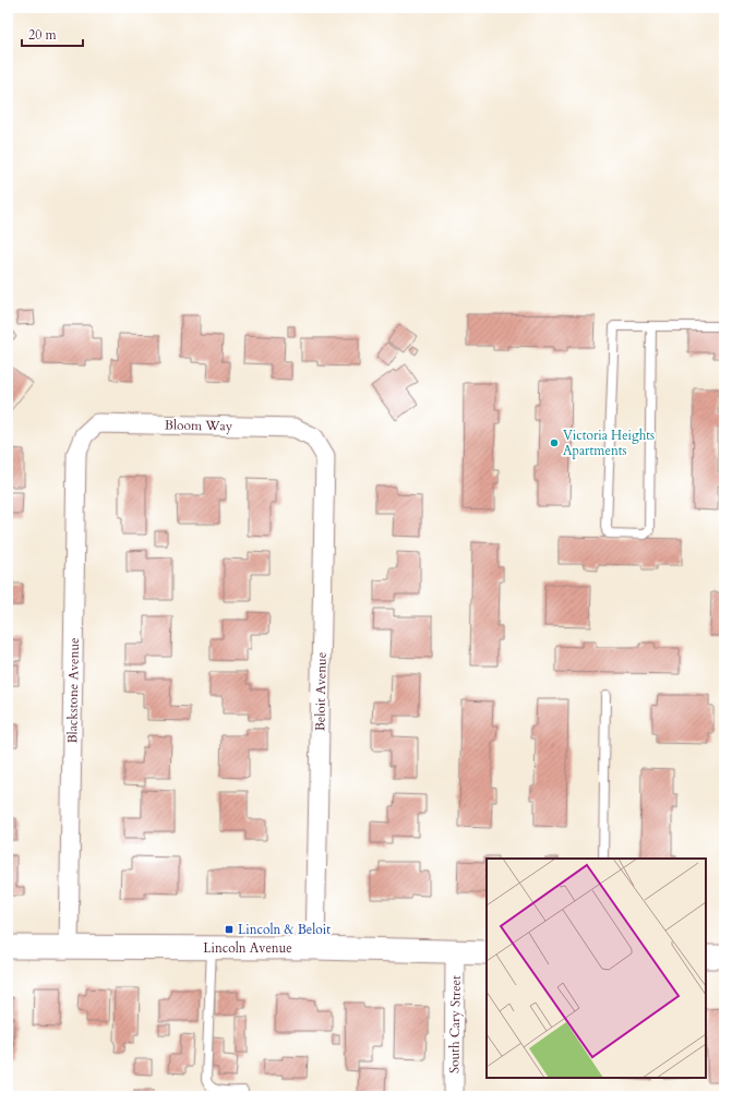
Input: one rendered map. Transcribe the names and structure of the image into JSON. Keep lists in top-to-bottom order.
{
  "streets": {
    "street": [
      "Bloom Way",
      "Blackstone Avenue",
      "Beloit Avenue",
      "Lincoln Avenue",
      "South Cary Street"
    ]
  },
  "crossings": [
    ["Bloom Way", "Blackstone Avenue"],
    ["Bloom Way", "Beloit Avenue"],
    ["Blackstone Avenue", "Lincoln Avenue"],
    ["Beloit Avenue", "Lincoln Avenue"],
    ["Lincoln Avenue", "South Cary Street"]
  ],
  "places": {
    "other": ["Victoria Heights Apartments"],
    "transit": ["Lincoln & Beloit"]
  },
  "scale_bar": "20 m"
}
